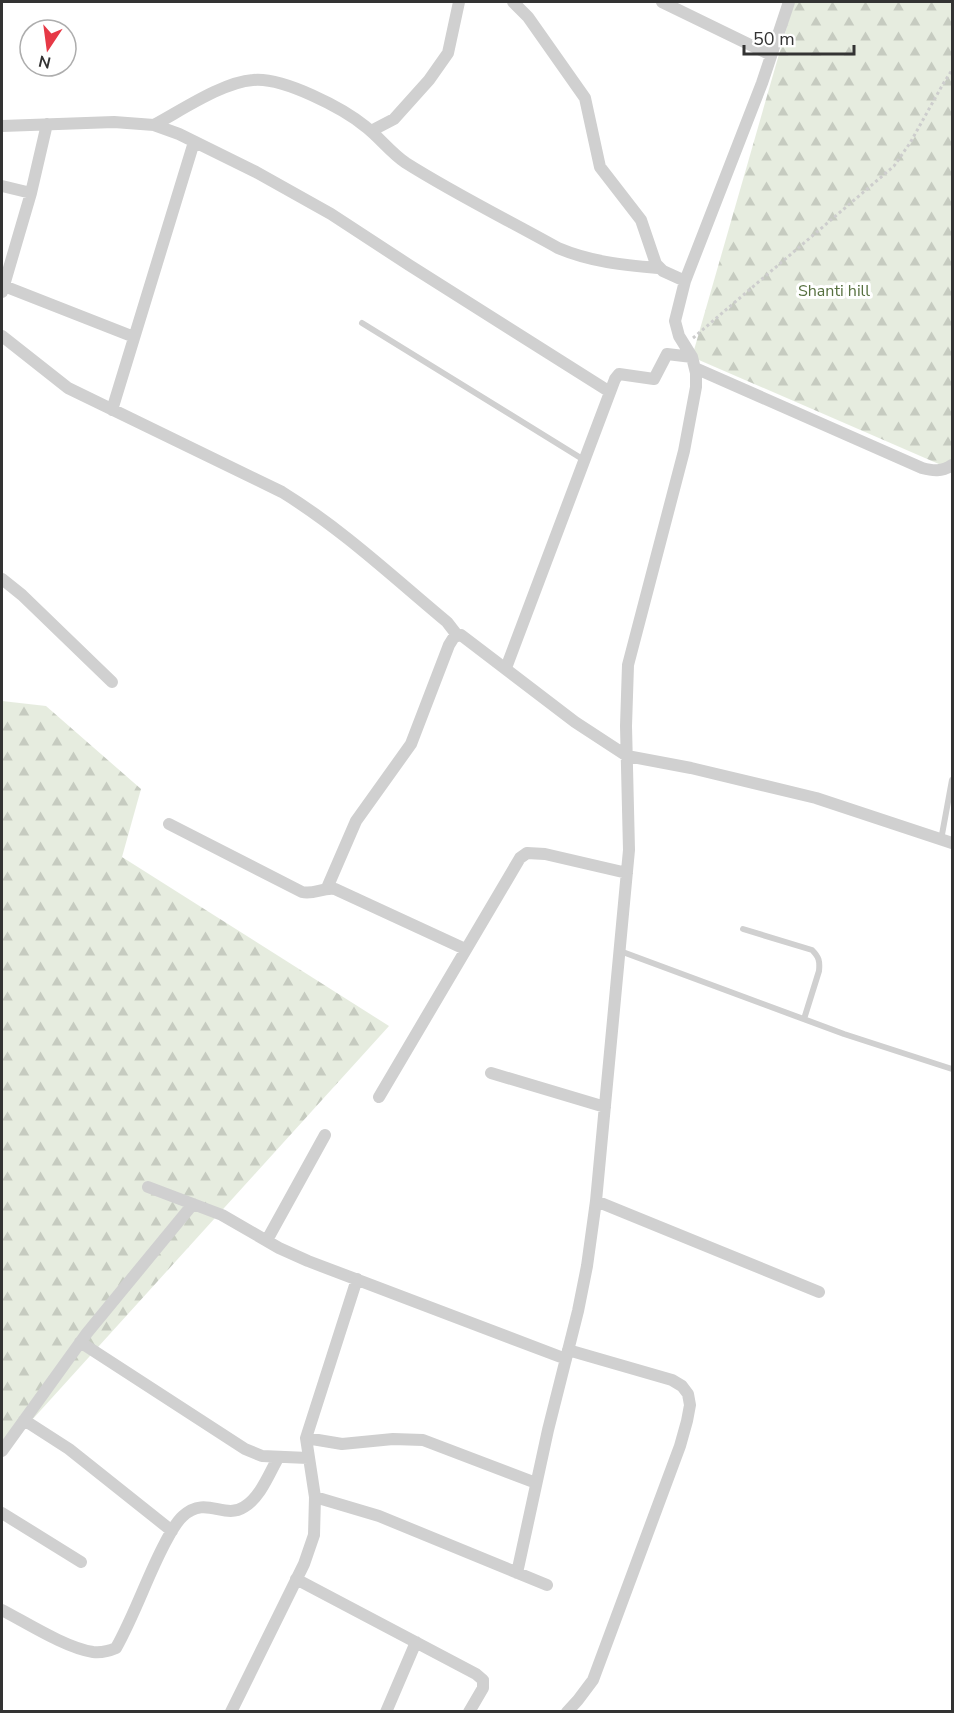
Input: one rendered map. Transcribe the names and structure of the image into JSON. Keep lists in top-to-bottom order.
{
  "parks": ["Shanti hill"],
  "scale_bar": "50 m",
  "north": "bottom"
}
